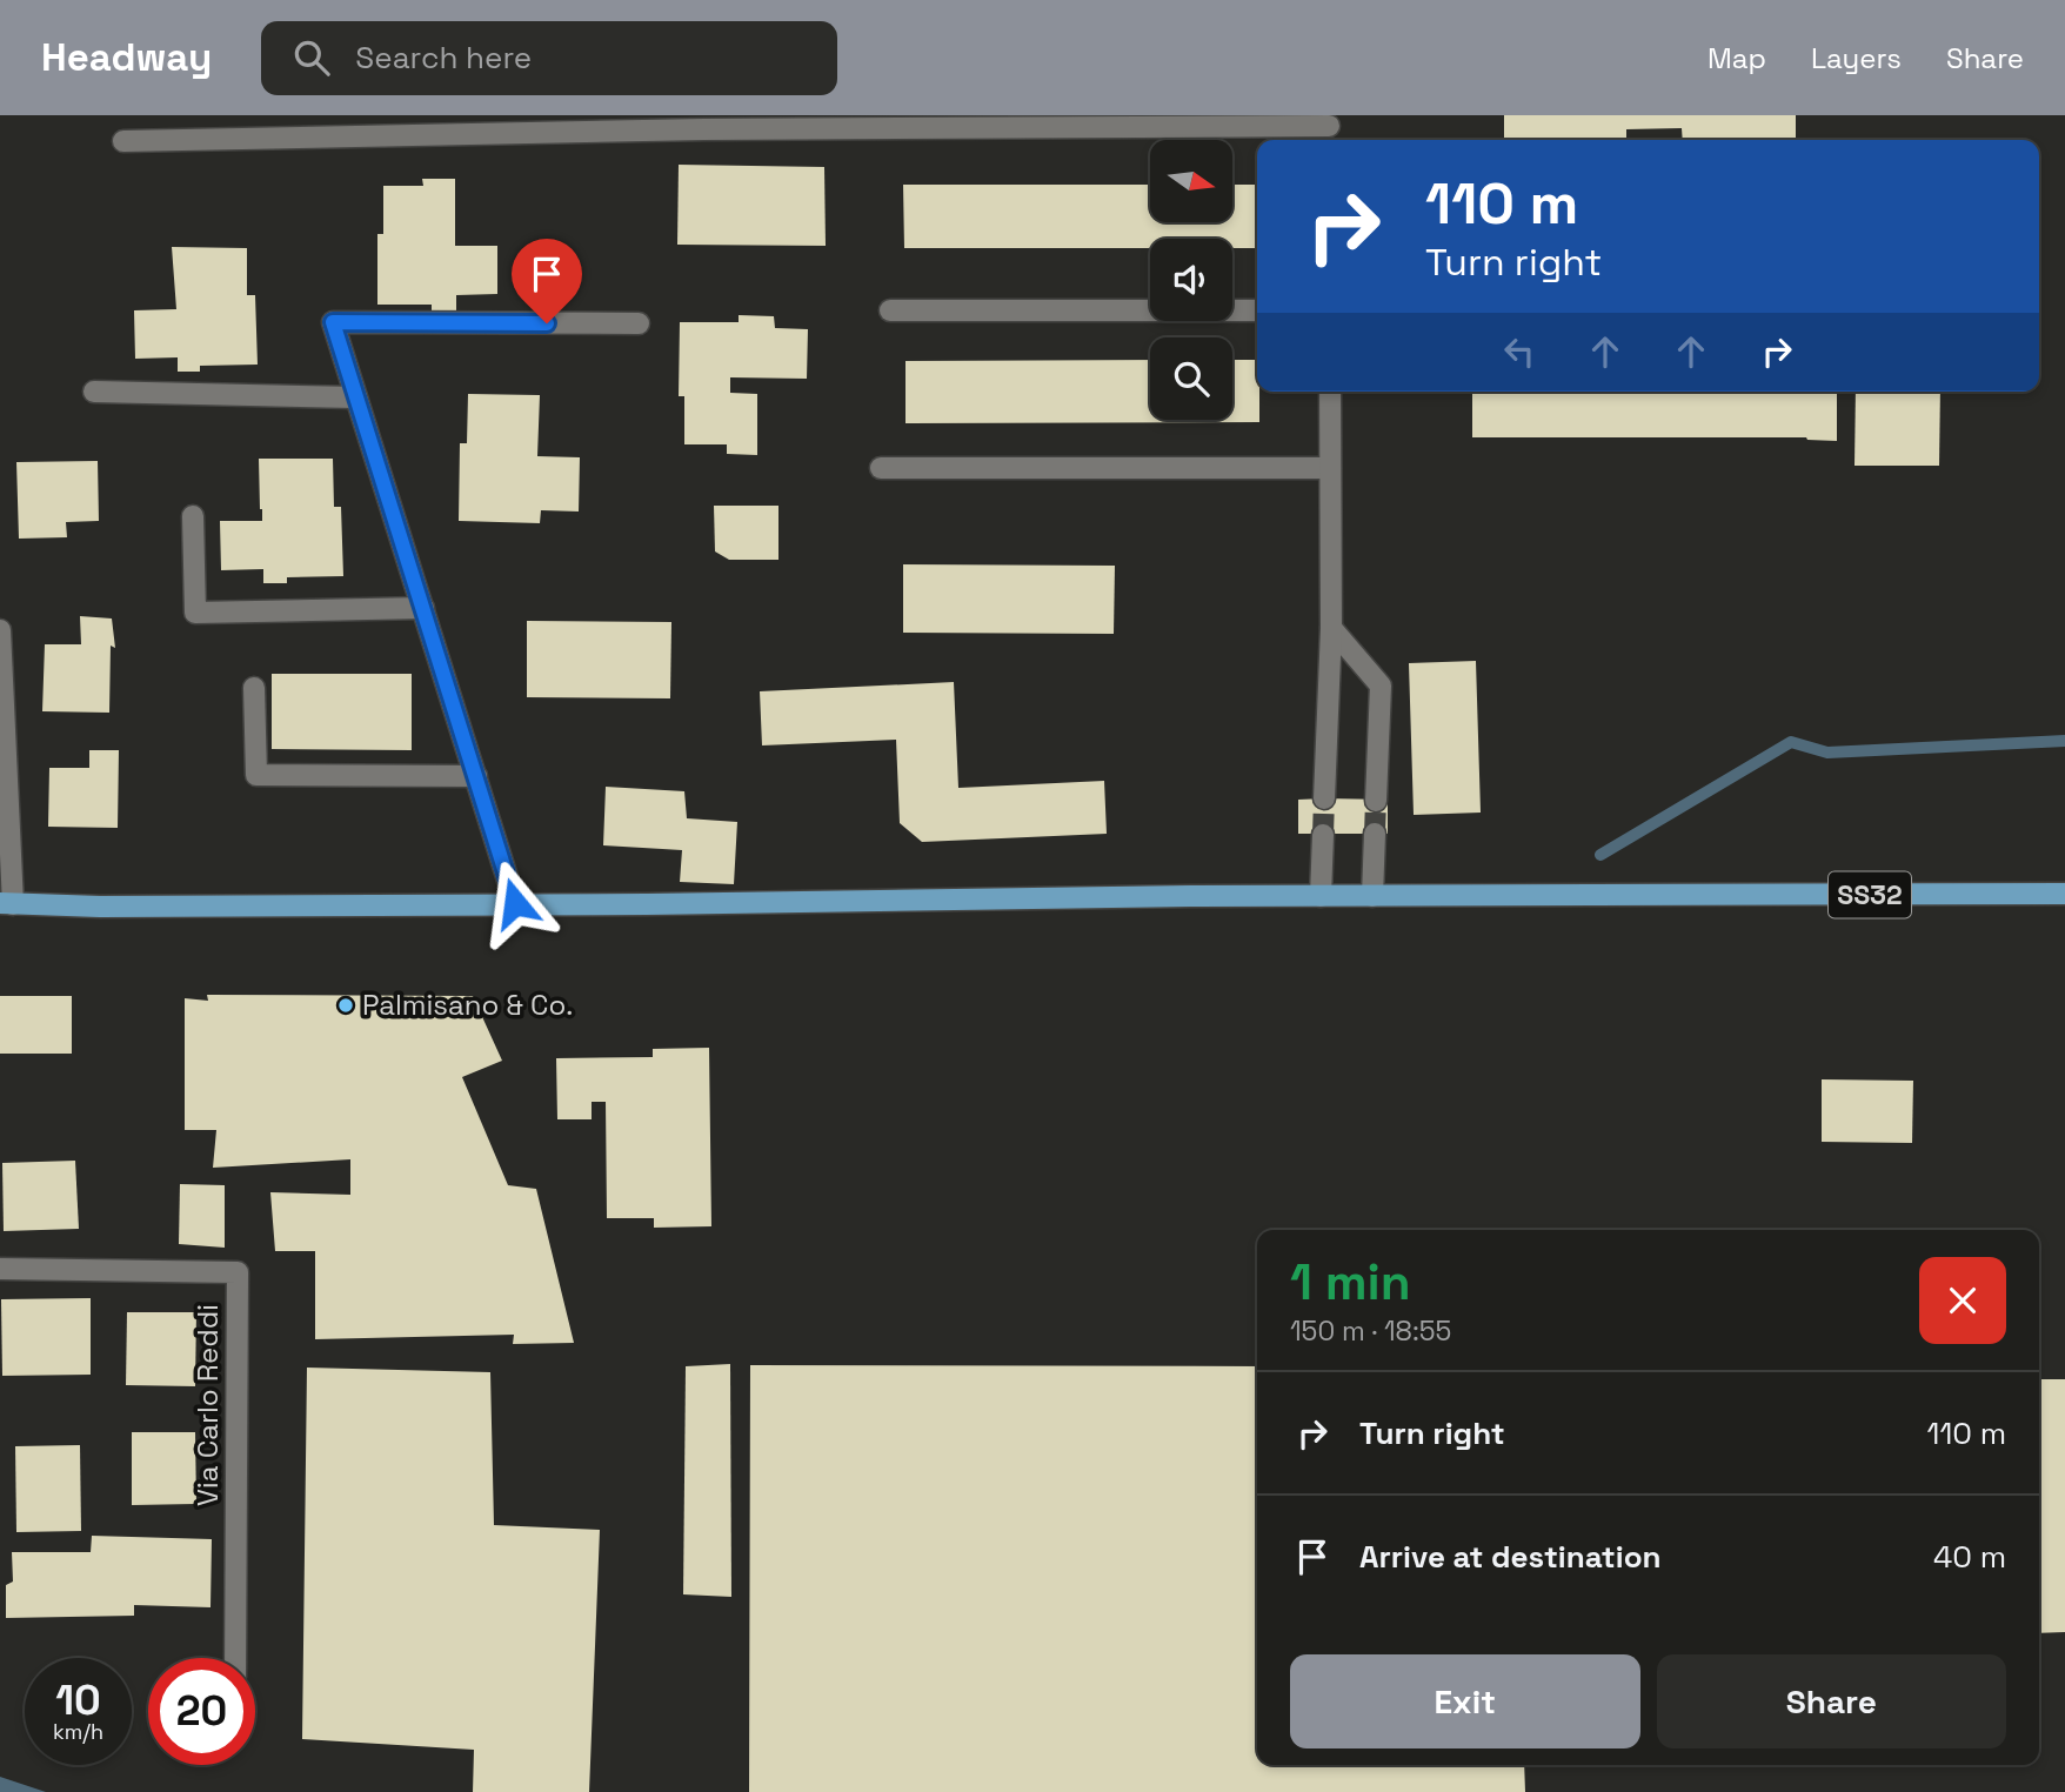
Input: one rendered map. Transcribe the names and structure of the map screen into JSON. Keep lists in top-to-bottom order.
{
  "streets": {
    "main road": ["SS32"],
    "street": ["Via Carlo Reddi"]
  },
  "places": ["Palmisano & Co."],
  "north": "right",
  "page": {
    "header": "Headway",
    "search": "Search here",
    "nav": ["Map", "Layers", "Share"],
    "turn": ["110 m", "Turn right"],
    "heading": ["1 min", "150 m · 18:55"],
    "list": [
      {
        "name": "Turn right",
        "value": "110 m"
      },
      {
        "name": "Arrive at destination",
        "value": "40 m"
      }
    ],
    "buttons": ["Exit", "Share"],
    "speed": "10 km/h",
    "limit": "20"
  }
}
